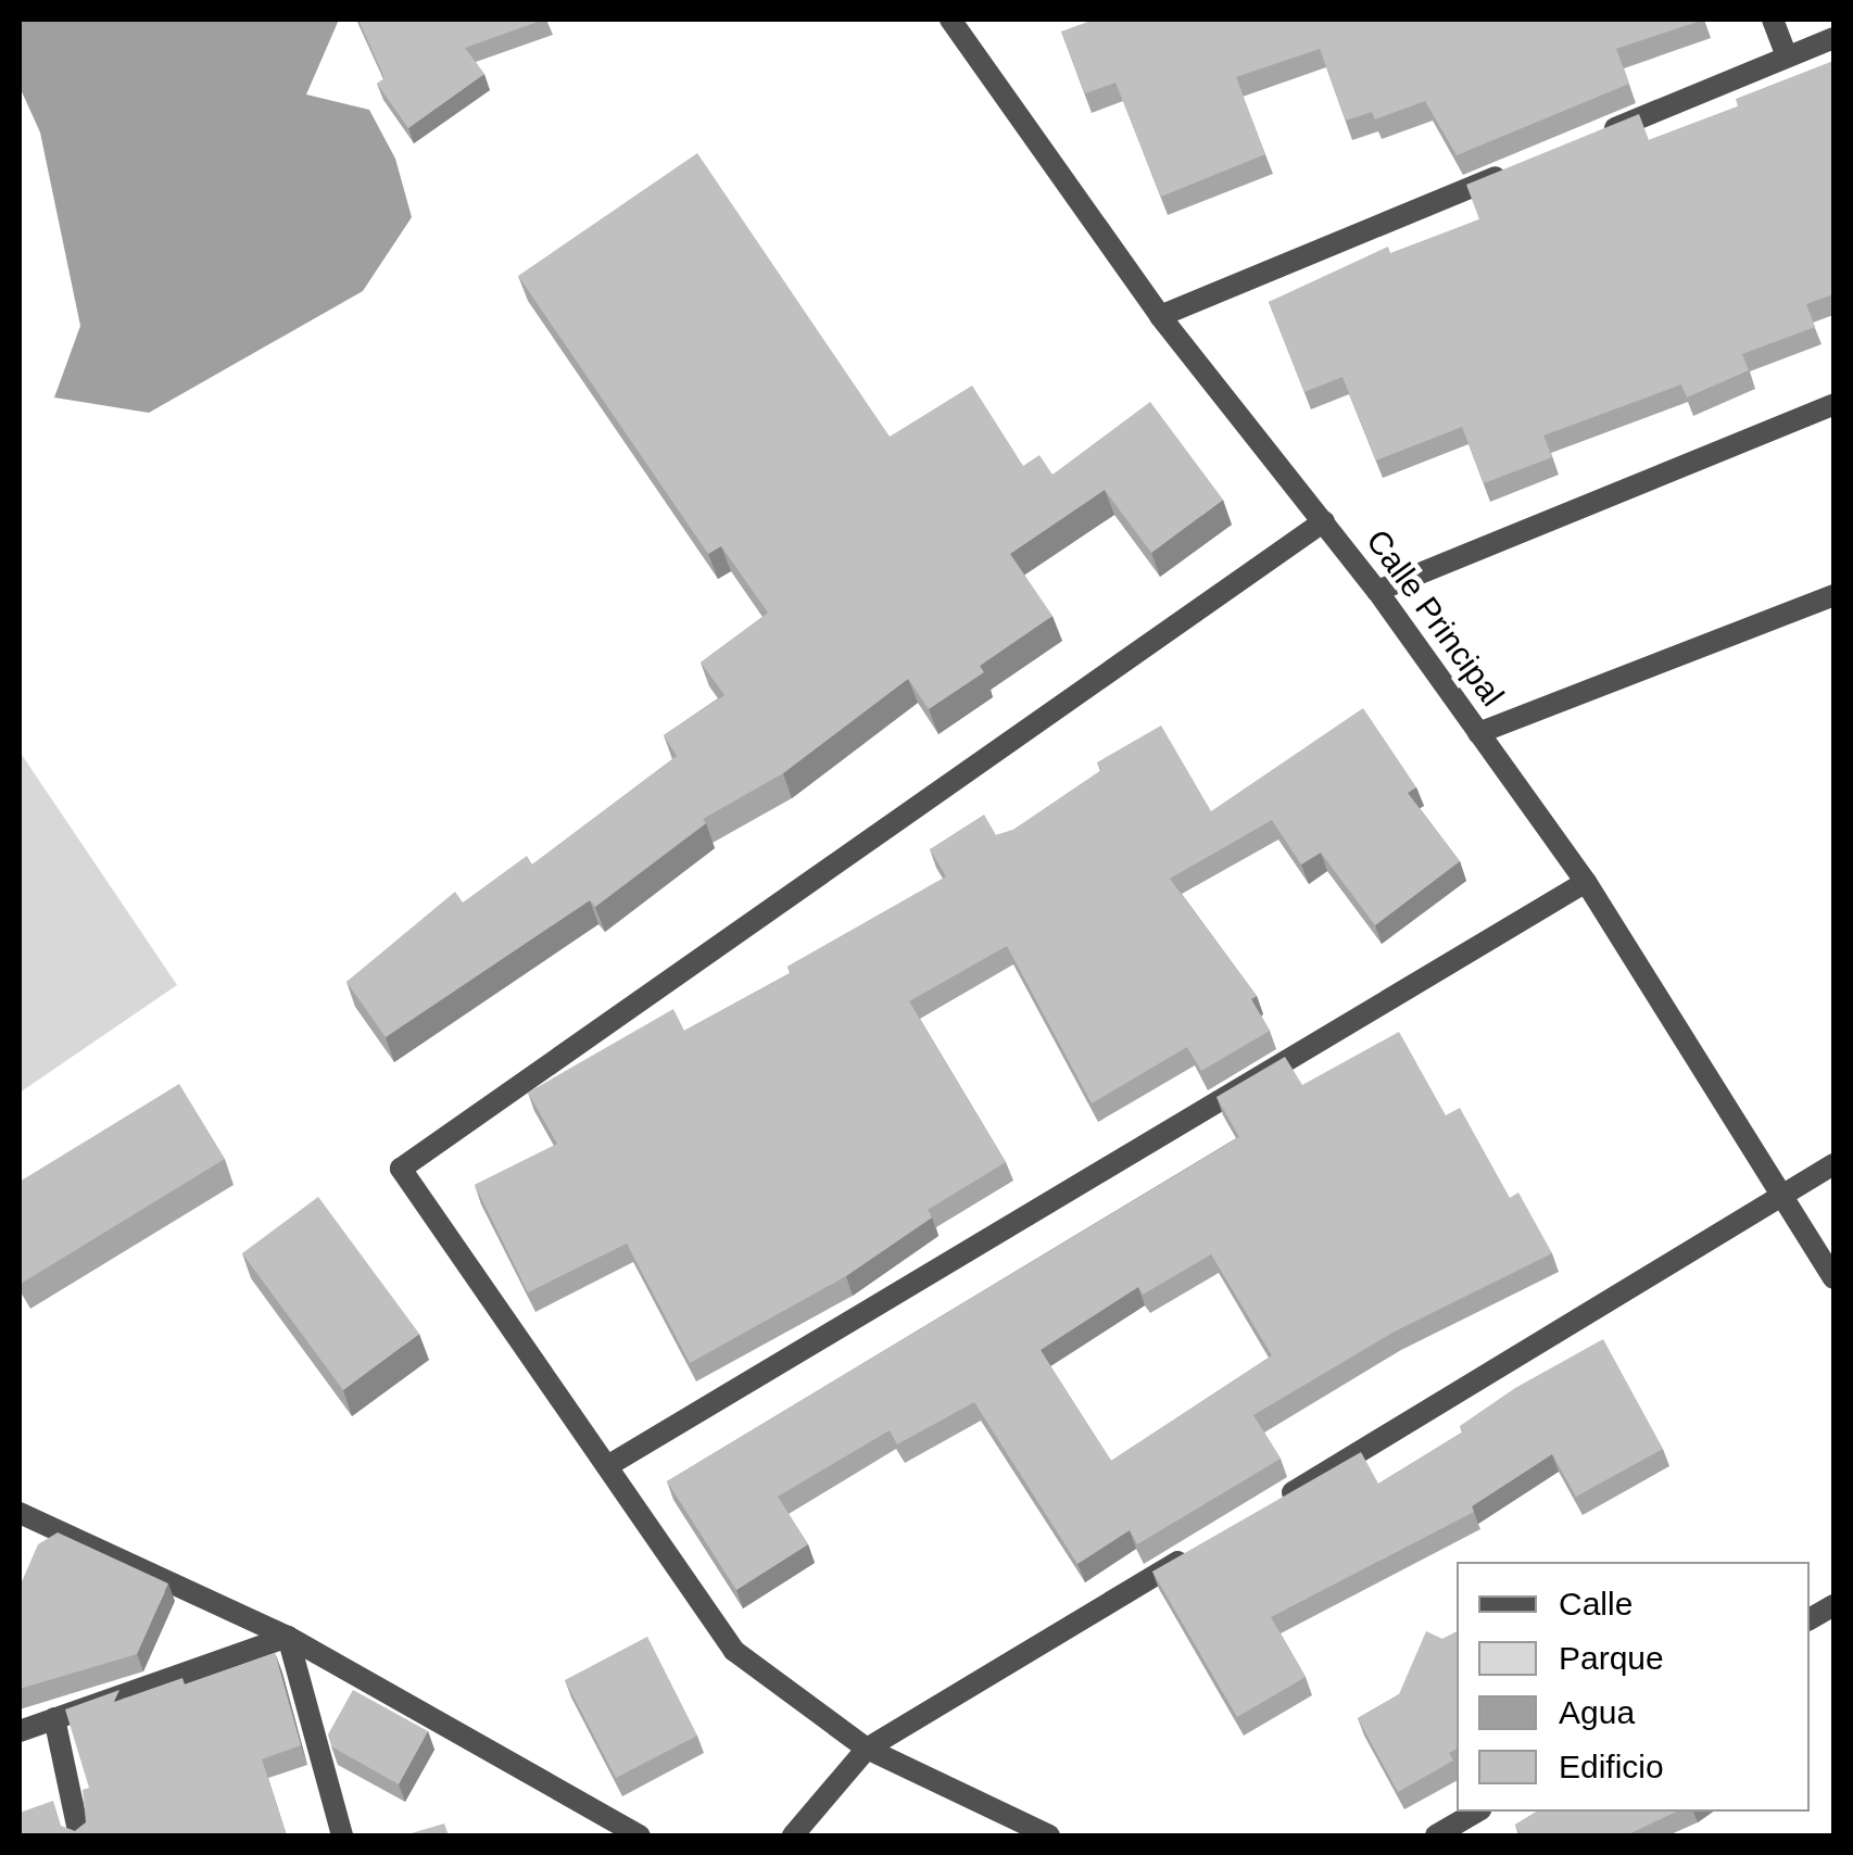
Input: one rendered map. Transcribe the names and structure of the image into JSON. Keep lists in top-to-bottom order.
{
  "streets": {
    "street": ["Calle Principal"]
  },
  "legend": [
    "Calle",
    "Parque",
    "Agua",
    "Edificio"
  ]
}
